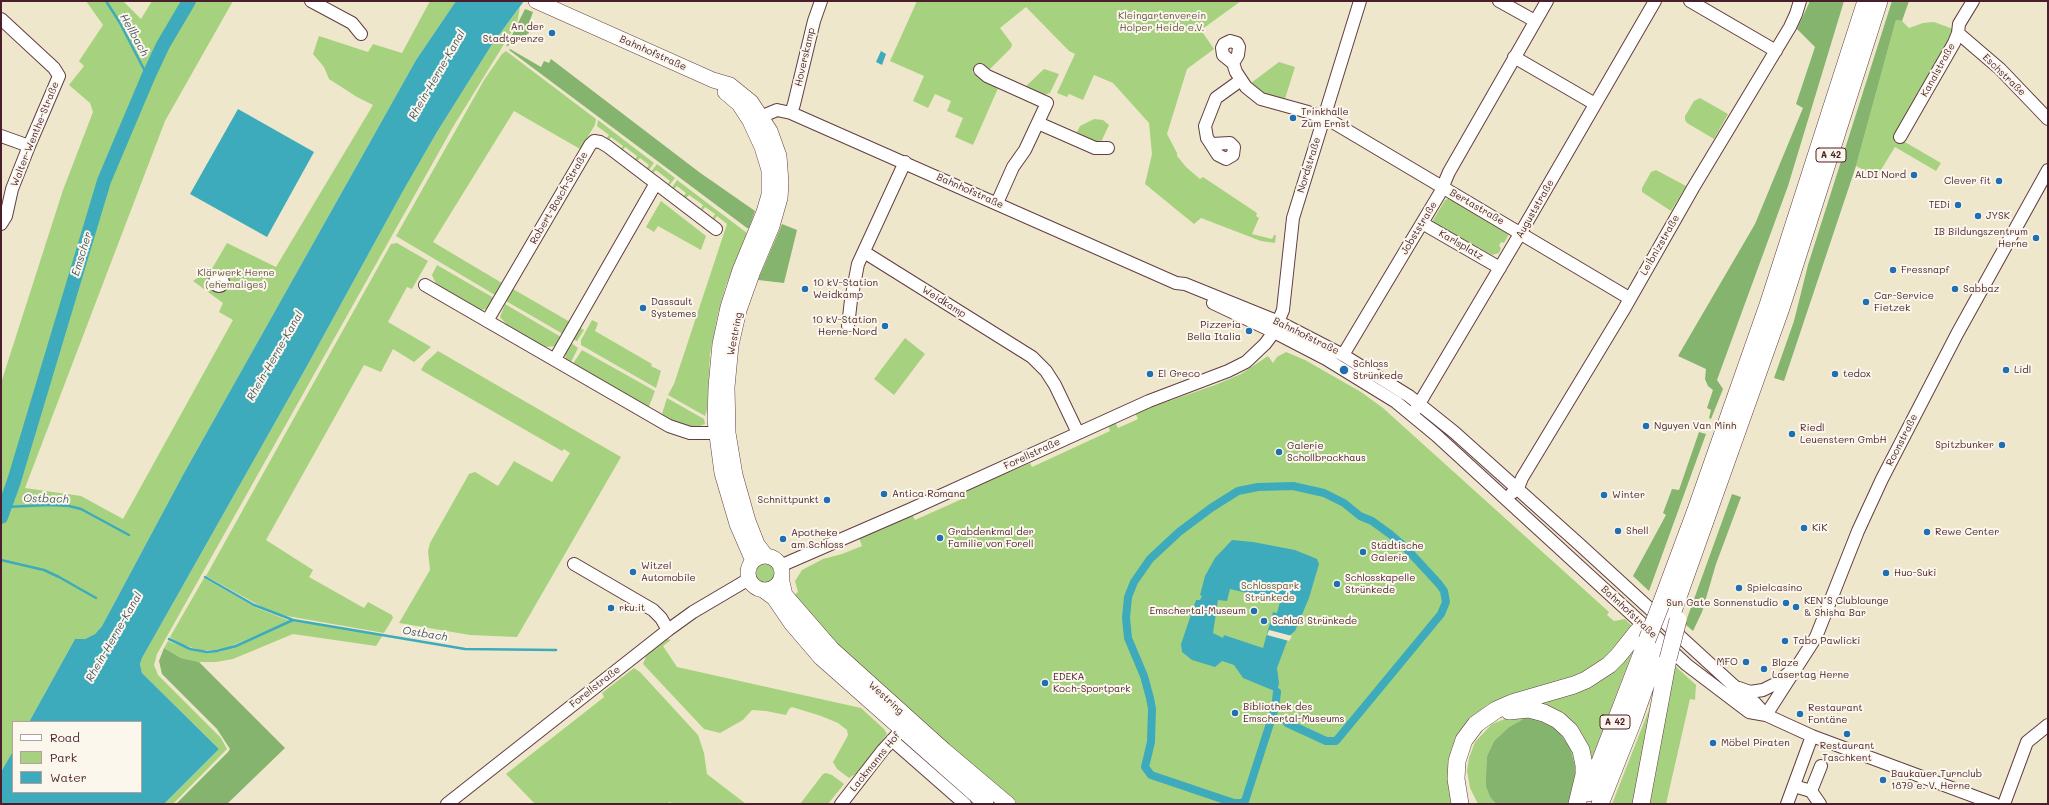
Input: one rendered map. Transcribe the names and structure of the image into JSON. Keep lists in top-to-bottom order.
{
  "streets": {
    "highway": ["A 42"],
    "main road": ["Bahnhofstraße", "Westring"],
    "street": [
      "Hoverskamp",
      "Kanalstraße",
      "Eschstraße",
      "Walter-Wenthe-Straße",
      "Nordstraße",
      "Robert-Bosch-Straße",
      "Bertastraße",
      "Auguststraße",
      "Jobststraße",
      "Karlsplatz",
      "Leibnizstraße",
      "Weidkamp",
      "Roonstraße",
      "Forellstraße",
      "Lackmanns Hof"
    ]
  },
  "crossings": [
    ["Bahnhofstraße", "Hoverskamp"],
    ["Bahnhofstraße", "Nordstraße"],
    ["Bahnhofstraße", "Auguststraße"],
    ["Bahnhofstraße", "Jobststraße"],
    ["Bahnhofstraße", "Leibnizstraße"],
    ["Bahnhofstraße", "Westring"],
    ["Bahnhofstraße", "Roonstraße"],
    ["Bahnhofstraße", "Forellstraße"],
    ["Kanalstraße", "Eschstraße"],
    ["Nordstraße", "Bertastraße"],
    ["Nordstraße", "Forellstraße"],
    ["Bertastraße", "Auguststraße"],
    ["Bertastraße", "Jobststraße"],
    ["Bertastraße", "Leibnizstraße"],
    ["Auguststraße", "Karlsplatz"],
    ["Jobststraße", "Karlsplatz"],
    ["Weidkamp", "Forellstraße"],
    ["Westring", "Forellstraße"],
    ["Westring", "Lackmanns Hof"]
  ],
  "water": [
    "Hellbach",
    "Rhein-Herne-Kanal",
    "Emscher",
    "Ostbach"
  ],
  "parks": ["Kleingartenverein Holper Heide e.V.", "Klärwerk Herne (ehemaliges)", "Schlosspark Strünkede"],
  "places": [
    "An der Stadtgrenze",
    "Trinkhalle Zum Ernst",
    "ALDI Nord",
    "Clever fit",
    "TEDi",
    "JYSK",
    "IB Bildungszentrum Herne",
    "Fressnapf",
    "10 kV-Station Weidkamp",
    "Sabbaz",
    "Car-Service Fietzek",
    "Dassault Systemes",
    "10 kV-Station Herne-Nord",
    "Pizzeria Bella Italia",
    "Schloss Strünkede",
    "Lidl",
    "El Greco",
    "tedox",
    "Nguyen Van Minh",
    "Riedl Leuenstern GmbH",
    "Spitzbunker",
    "Galerie Schollbrockhaus",
    "Antica Romana",
    "Winter",
    "Schnittpunkt",
    "KiK",
    "Shell",
    "Rewe Center",
    "Grabdenkmal der Familie von Forell",
    "Apotheke am Schloss",
    "Städtische Galerie",
    "Witzel Automobile",
    "Huo-Suki",
    "Schlosskapelle Strünkede",
    "Spielcasino",
    "Sun Gate Sonnenstudio",
    "KEN´S Clublounge & Shisha Bar",
    "rku.it",
    "Emschertal-Museum",
    "Schloß Strünkede",
    "Tabo Pawlicki",
    "MFO",
    "Blaze Lasertag Herne",
    "EDEKA Koch-Sportpark",
    "Bibliothek des Emschertal-Museums",
    "Restaurant Fontäne",
    "Restaurant Taschkent",
    "Möbel Piraten",
    "Baukauer Turnclub 1879 e. V. Herne"
  ],
  "legend": ["Road", "Park", "Water"]
}
